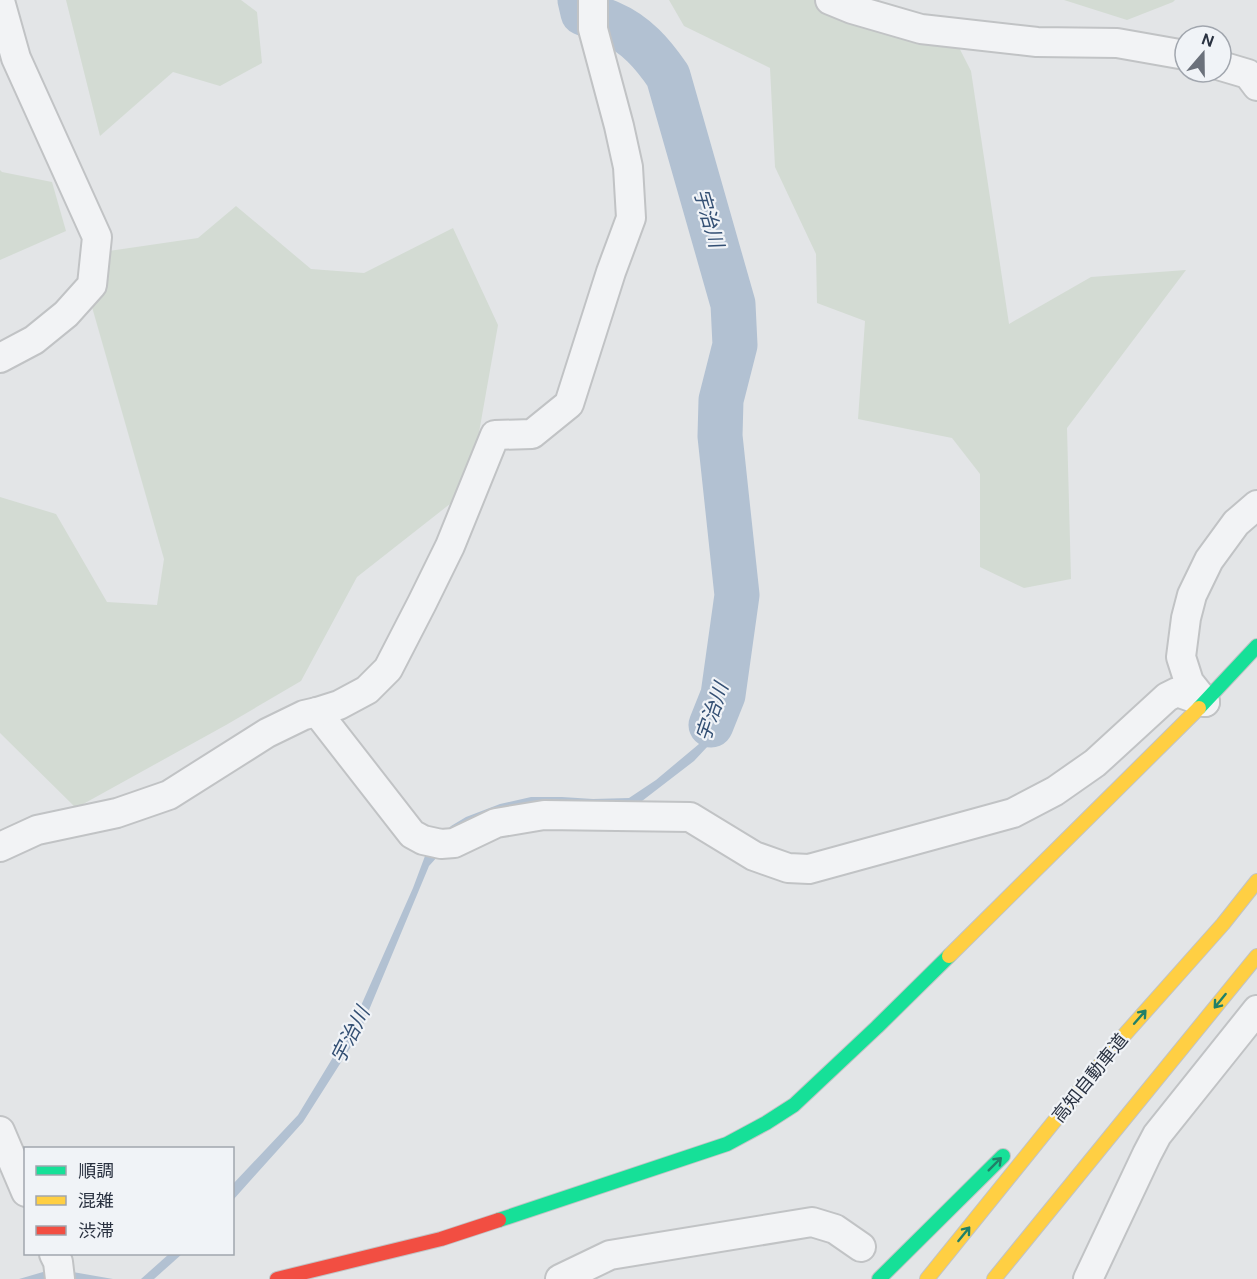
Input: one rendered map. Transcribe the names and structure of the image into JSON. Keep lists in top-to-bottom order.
{
  "streets": {
    "main road": ["高知自動車道"]
  },
  "water": ["宇治川"],
  "legend": ["順調", "混雑", "渋滞"],
  "north": "top"
}
